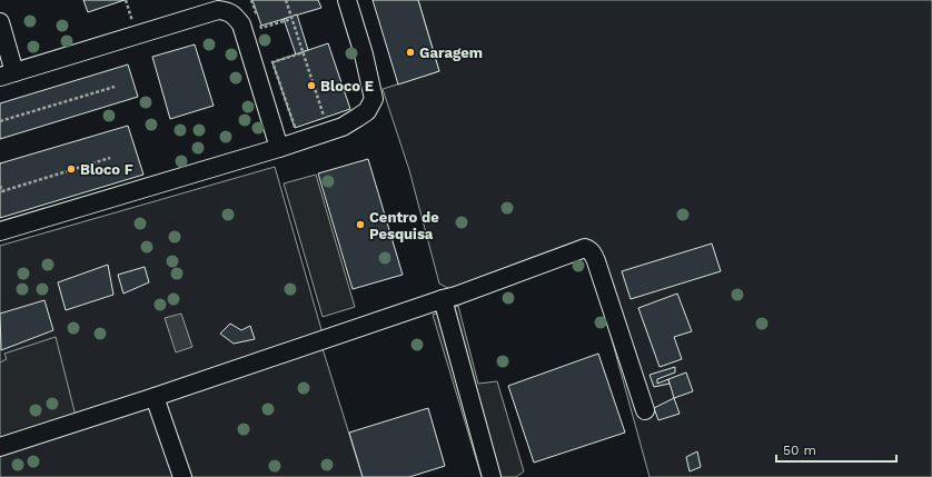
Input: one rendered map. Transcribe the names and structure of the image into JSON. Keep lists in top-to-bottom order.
{
  "places": [
    "Garagem",
    "Bloco E",
    "Bloco F",
    "Centro de Pesquisa"
  ],
  "scale_bar": "50 m"
}
